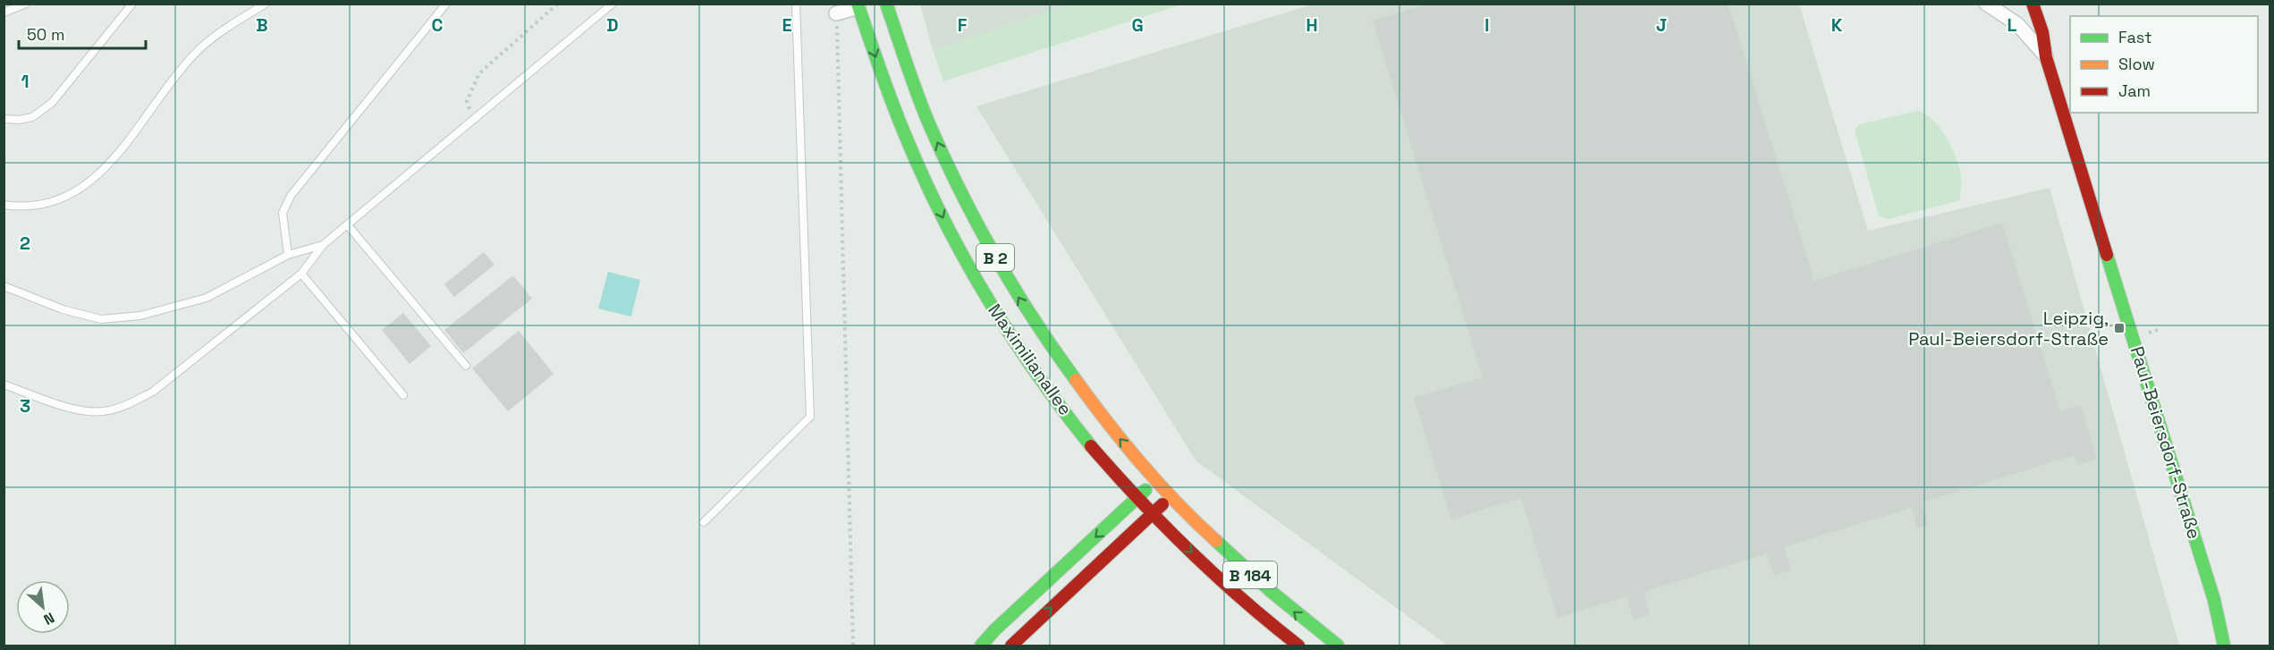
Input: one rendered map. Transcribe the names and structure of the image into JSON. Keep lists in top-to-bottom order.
{
  "streets": {
    "main road": [
      "B 2",
      "Maximilianallee",
      "Paul-Beiersdorf-Straße",
      "B 184"
    ]
  },
  "crossings": [
    ["Maximilianallee", "B 184"]
  ],
  "places": {
    "transit": ["Leipzig, Paul-Beiersdorf-Straße"]
  },
  "legend": ["Fast", "Slow", "Jam"],
  "scale_bar": "50 m",
  "north": "bottom right",
  "grid": {
    "columns": [
      "B",
      "C",
      "D",
      "E",
      "F",
      "G",
      "H",
      "I",
      "J",
      "K",
      "L"
    ],
    "rows": ["1", "2", "3"]
  }
}
